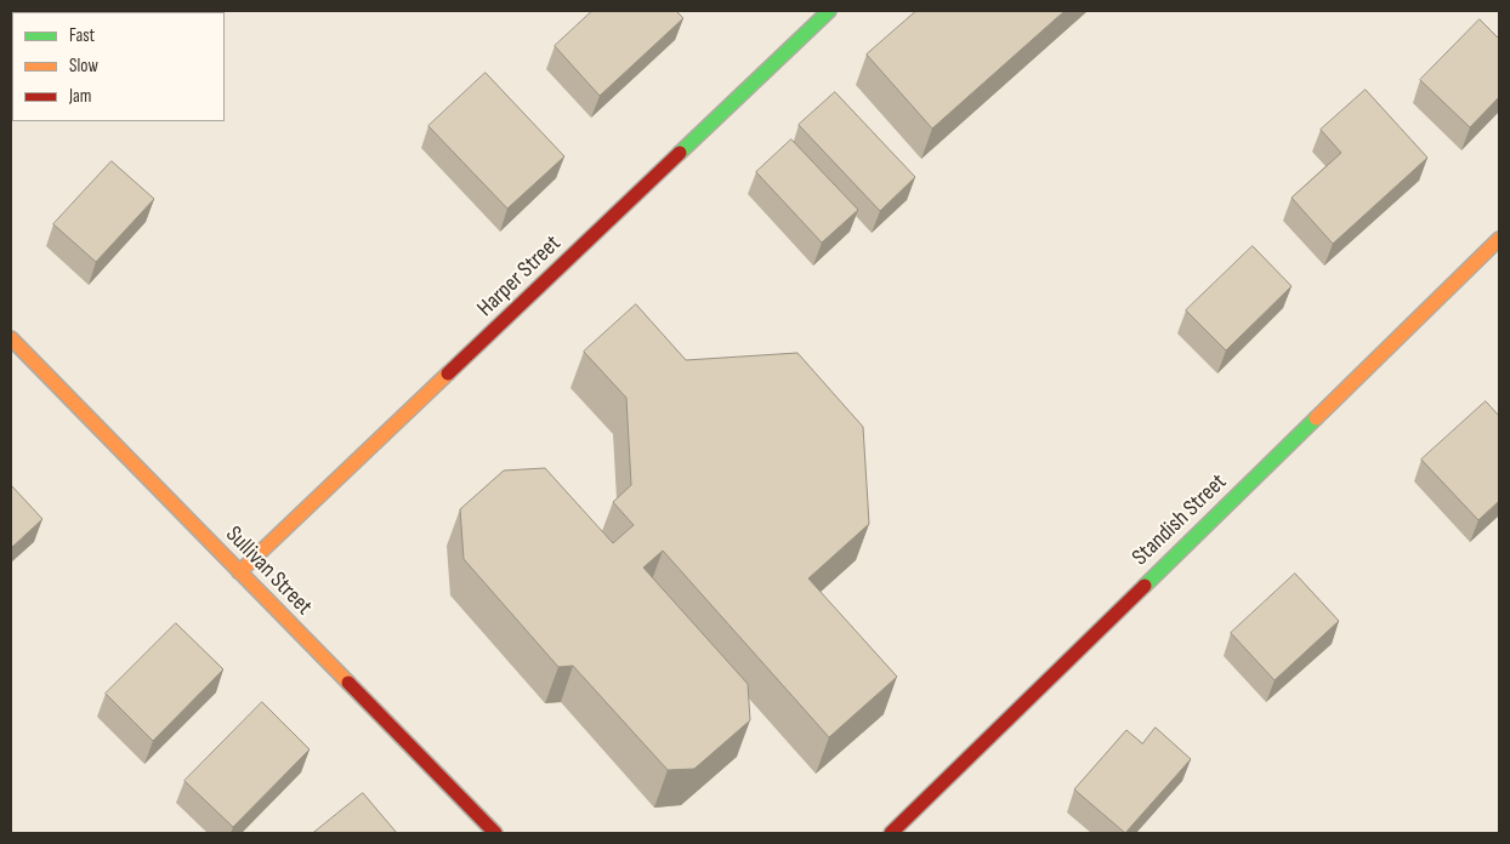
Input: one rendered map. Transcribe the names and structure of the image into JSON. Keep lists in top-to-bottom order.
{
  "streets": {
    "street": ["Harper Street", "Standish Street", "Sullivan Street"]
  },
  "crossings": [
    ["Harper Street", "Sullivan Street"]
  ],
  "legend": ["Fast", "Slow", "Jam"]
}
